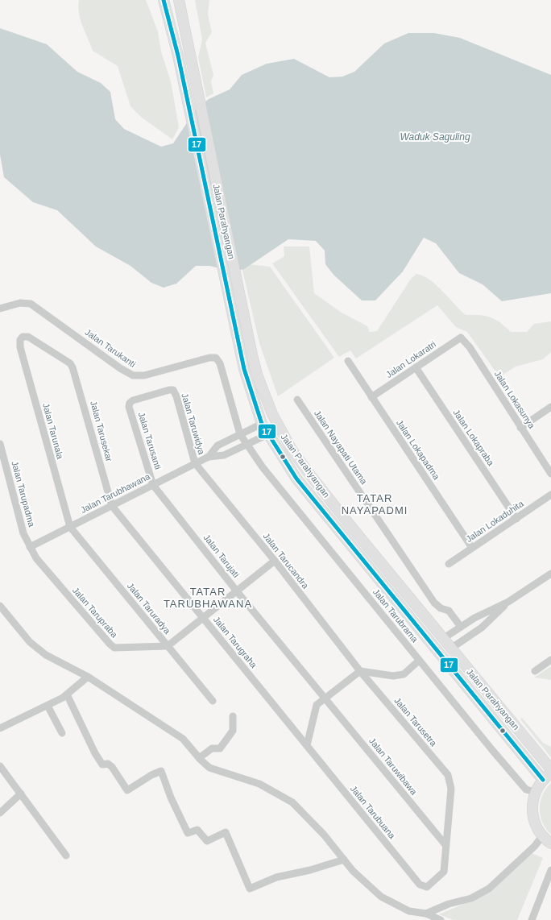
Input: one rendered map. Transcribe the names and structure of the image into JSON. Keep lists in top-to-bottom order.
{
  "streets": {
    "main road": ["Jalan Parahyangan"],
    "street": [
      "Jalan Tarukanti",
      "Jalan Lokaratri",
      "Jalan Lokasunya",
      "Jalan Taruwidya",
      "Jalan Tarunala",
      "Jalan Tarusekar",
      "Jalan Lokapraba",
      "Jalan Tarusanti",
      "Jalan Nayapati Utama",
      "Jalan Lokapadma",
      "Jalan Tarubhawana",
      "Jalan Tarupadma",
      "Jalan Lokaduhita",
      "Jalan Tarujati",
      "Jalan Tarucandra",
      "Jalan Taruradya",
      "Jalan Tarupraba",
      "Jalan Tarubrama",
      "Jalan Tarugraha",
      "Jalan Tarusetra",
      "Jalan Taruwibawa",
      "Jalan Tarubuana"
    ]
  },
  "crossings": [
    ["Jalan Tarukanti", "Jalan Tarubrama"],
    ["Jalan Lokaratri", "Jalan Lokasunya"],
    ["Jalan Lokaratri", "Jalan Lokapraba"],
    ["Jalan Lokaratri", "Jalan Lokapadma"],
    ["Jalan Taruwidya", "Jalan Tarusanti"],
    ["Jalan Taruwidya", "Jalan Tarubhawana"],
    ["Jalan Taruwidya", "Jalan Tarucandra"],
    ["Jalan Tarunala", "Jalan Tarusekar"],
    ["Jalan Tarunala", "Jalan Tarubhawana"],
    ["Jalan Tarunala", "Jalan Taruradya"],
    ["Jalan Tarusekar", "Jalan Tarubhawana"],
    ["Jalan Tarusekar", "Jalan Tarugraha"],
    ["Jalan Lokapraba", "Jalan Lokaduhita"],
    ["Jalan Tarusanti", "Jalan Tarubhawana"],
    ["Jalan Tarusanti", "Jalan Tarujati"],
    ["Jalan Lokapadma", "Jalan Lokaduhita"],
    ["Jalan Tarubhawana", "Jalan Tarupadma"],
    ["Jalan Tarubhawana", "Jalan Tarujati"],
    ["Jalan Tarubhawana", "Jalan Tarucandra"],
    ["Jalan Tarubhawana", "Jalan Taruradya"],
    ["Jalan Tarubhawana", "Jalan Tarupraba"],
    ["Jalan Tarubhawana", "Jalan Tarugraha"],
    ["Jalan Tarupadma", "Jalan Tarupraba"],
    ["Jalan Tarujati", "Jalan Taruwibawa"],
    ["Jalan Tarucandra", "Jalan Tarusetra"],
    ["Jalan Taruradya", "Jalan Tarupraba"],
    ["Jalan Tarugraha", "Jalan Tarubuana"],
    ["Jalan Tarusetra", "Jalan Taruwibawa"],
    ["Jalan Tarusetra", "Jalan Tarubuana"],
    ["Jalan Taruwibawa", "Jalan Tarubuana"]
  ],
  "districts": ["TATAR NAYAPADMI", "TATAR TARUBHAWANA"],
  "water": ["Waduk Saguling"],
  "lines": ["transit line 17"]
}
